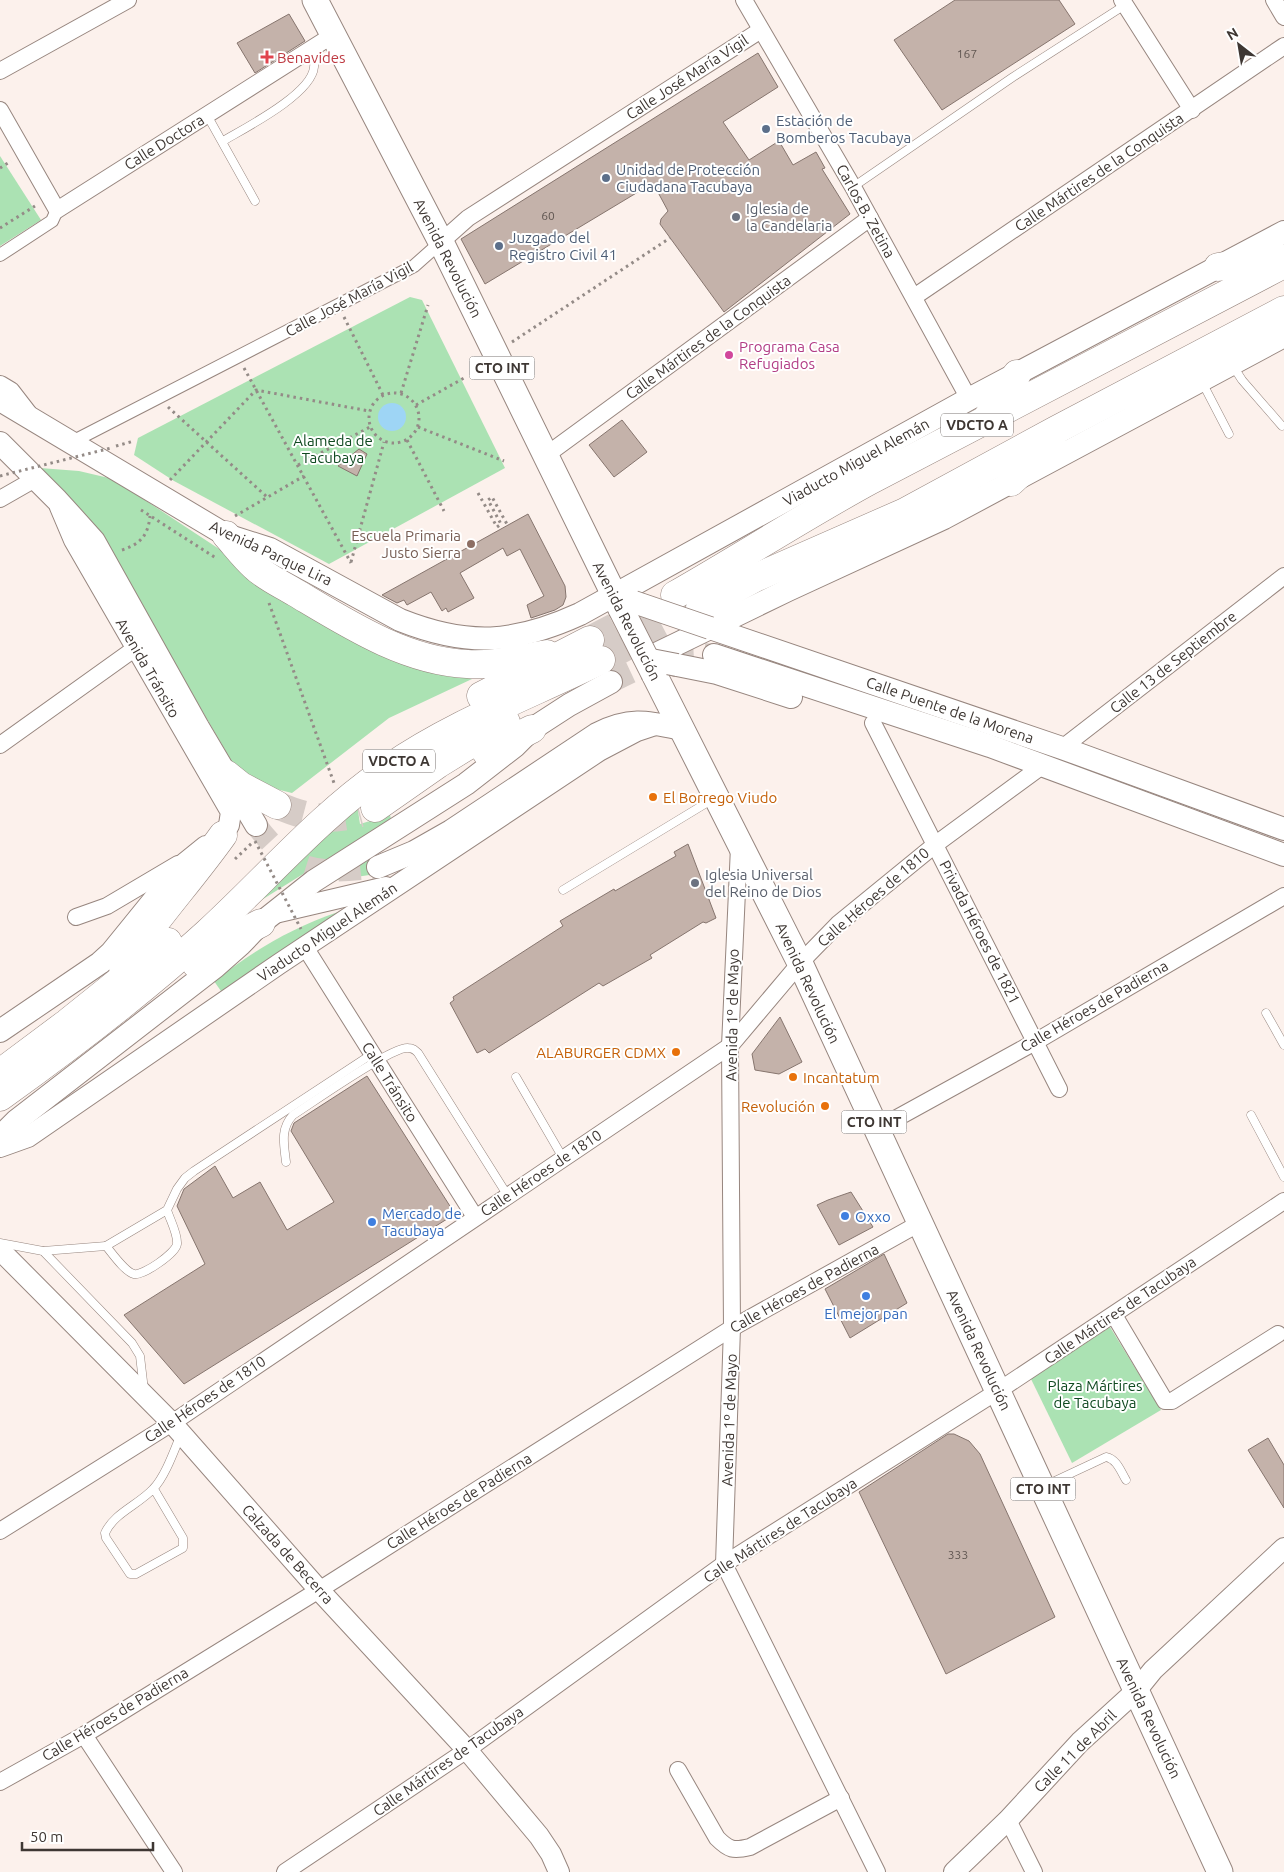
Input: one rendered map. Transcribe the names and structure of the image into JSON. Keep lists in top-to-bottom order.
{
  "streets": {
    "highway": ["VDCTO A", "Viaducto Miguel Alemán"],
    "main road": [
      "Avenida Revolución",
      "CTO INT",
      "Avenida Parque Lira",
      "Calle Puente de la Morena"
    ],
    "street": [
      "Calle José María Vigil",
      "Calle Doctora",
      "Calle Mártires de la Conquista",
      "Carlos B. Zetina",
      "Calle 13 de Septiembre",
      "Avenida Tránsito",
      "Calle Héroes de 1810",
      "Privada Héroes de 1821",
      "Calle Héroes de Padierna",
      "Avenida 1º de Mayo",
      "Calle Tránsito",
      "Calle Mártires de Tacubaya",
      "Calzada de Becerra",
      "Calle 11 de Abril"
    ]
  },
  "crossings": [
    ["Calle José María Vigil", "Carlos B. Zetina"],
    ["Calle José María Vigil", "Avenida Revolución"],
    ["Calle José María Vigil", "Avenida Parque Lira"],
    ["Calle Doctora", "Avenida Revolución"],
    ["Calle Mártires de la Conquista", "Carlos B. Zetina"],
    ["Calle Mártires de la Conquista", "Avenida Revolución"],
    ["Carlos B. Zetina", "Viaducto Miguel Alemán"],
    ["Avenida Revolución", "Viaducto Miguel Alemán"],
    ["Avenida Revolución", "Avenida Parque Lira"],
    ["Avenida Revolución", "Calle Puente de la Morena"],
    ["Avenida Revolución", "Calle Héroes de 1810"],
    ["Avenida Revolución", "Calle Héroes de Padierna"],
    ["Avenida Revolución", "Avenida 1º de Mayo"],
    ["Avenida Revolución", "Calle Mártires de Tacubaya"],
    ["Avenida Revolución", "Calle 11 de Abril"],
    ["VDCTO A", "Calle Puente de la Morena"],
    ["Viaducto Miguel Alemán", "Avenida Parque Lira"],
    ["Viaducto Miguel Alemán", "Calle Puente de la Morena"],
    ["Viaducto Miguel Alemán", "Calle Tránsito"],
    ["Avenida Parque Lira", "Calle Puente de la Morena"],
    ["Calle 13 de Septiembre", "Calle Puente de la Morena"],
    ["Calle Puente de la Morena", "Calle Héroes de 1810"],
    ["Calle Puente de la Morena", "Privada Héroes de 1821"],
    ["Calle Héroes de 1810", "Privada Héroes de 1821"],
    ["Calle Héroes de 1810", "Avenida 1º de Mayo"],
    ["Calle Héroes de 1810", "Calle Tránsito"],
    ["Calle Héroes de 1810", "Calzada de Becerra"],
    ["Privada Héroes de 1821", "Calle Héroes de Padierna"],
    ["Calle Héroes de Padierna", "Avenida 1º de Mayo"],
    ["Calle Héroes de Padierna", "Calzada de Becerra"],
    ["Avenida 1º de Mayo", "Calle Mártires de Tacubaya"],
    ["Calle Mártires de Tacubaya", "Calzada de Becerra"]
  ],
  "parks": ["Alameda de Tacubaya", "Plaza Mártires de Tacubaya"],
  "places": {
    "health": ["Benavides"],
    "other": [
      "Estación de Bomberos Tacubaya",
      "Unidad de Protección Ciudadana Tacubaya",
      "Iglesia de la Candelaria",
      "Juzgado del Registro Civil 41",
      "Programa Casa Refugiados",
      "Escuela Primaria Justo Sierra",
      "El Borrego Viudo",
      "Iglesia Universal del Reino de Dios",
      "ALABURGER CDMX",
      "Incantatum",
      "Revolución",
      "Oxxo",
      "Mercado de Tacubaya",
      "El mejor pan"
    ]
  },
  "house_numbers": ["167", "60", "333"],
  "scale_bar": "50 m",
  "north": "top left"
}
